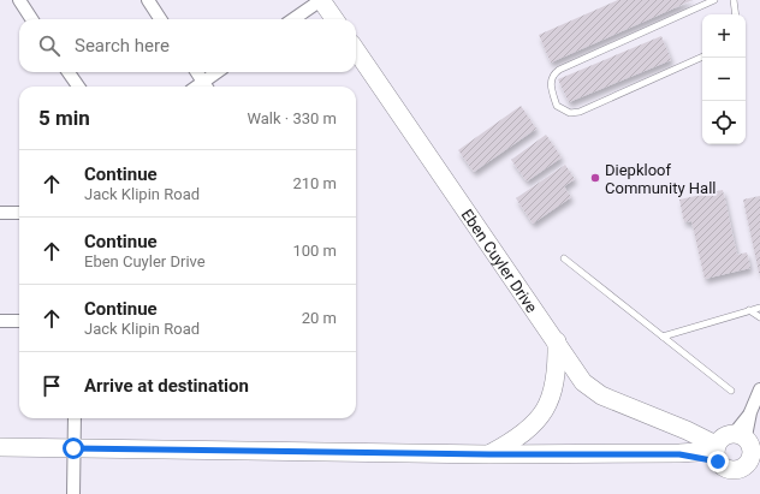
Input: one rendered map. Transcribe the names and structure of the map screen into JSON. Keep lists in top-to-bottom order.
{
  "streets": {
    "street": ["Eben Cuyler Drive"]
  },
  "places": ["Diepkloof Community Hall"],
  "page": {
    "map_buttons": ["+", "−"],
    "search": "Search here",
    "heading": ["5 min", "Walk · 330 m"],
    "list": [
      ["Continue", "Jack Klipin Road", "210 m"],
      ["Continue", "Eben Cuyler Drive", "100 m"],
      ["Continue", "Jack Klipin Road", "20 m"],
      "Arrive at destination"
    ]
  }
}
